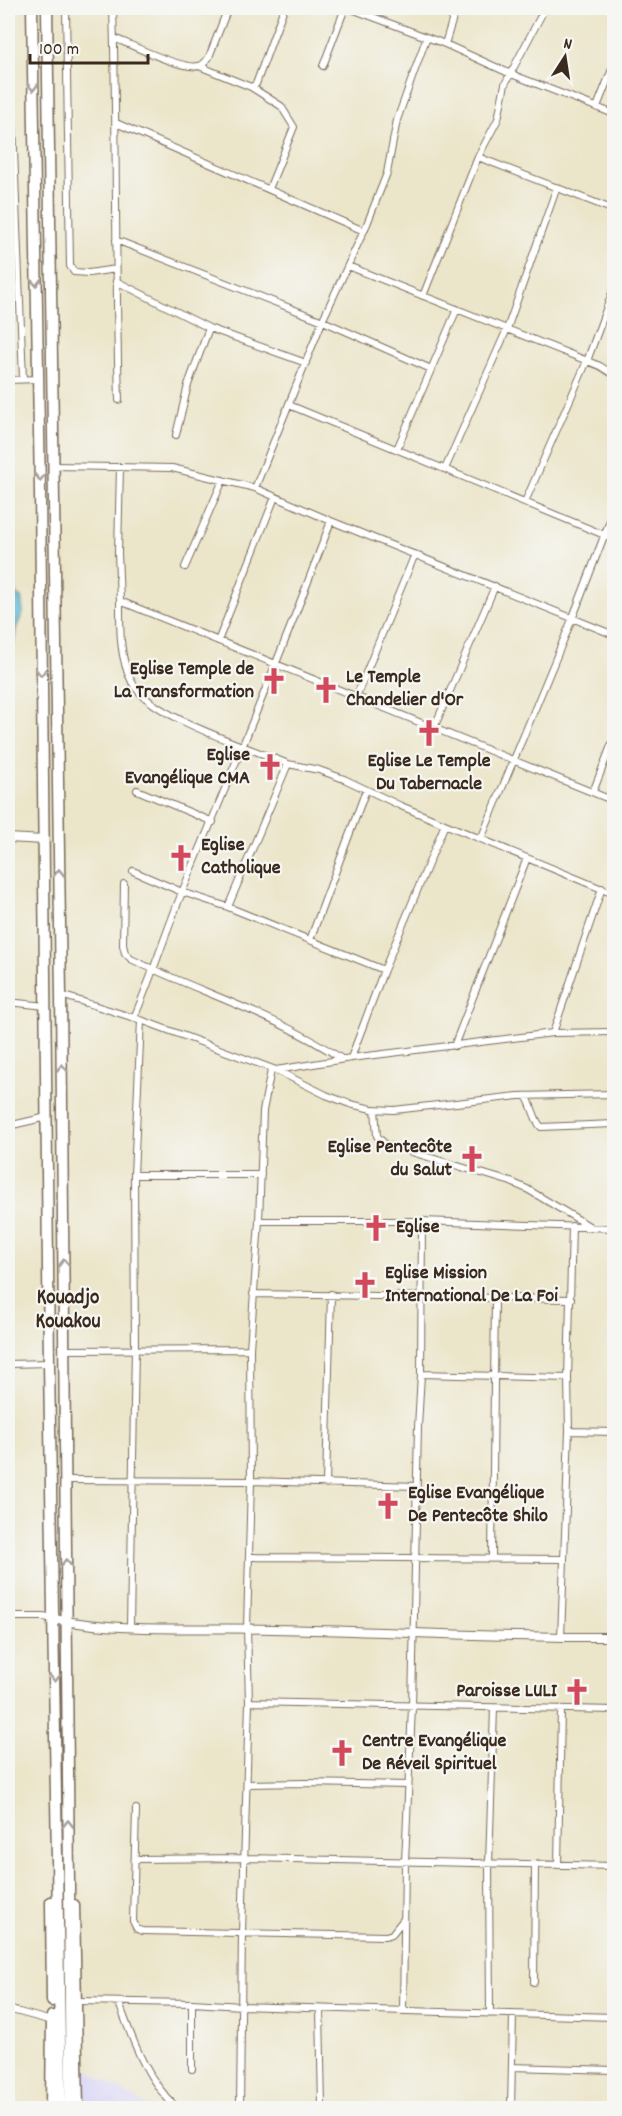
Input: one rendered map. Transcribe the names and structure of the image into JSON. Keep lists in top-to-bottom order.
{
  "districts": ["Kouadjo Kouakou"],
  "places": {
    "church": [
      "Eglise Temple de La Transformation",
      "Le Temple Chandelier d'Or",
      "Eglise Le Temple Du Tabernacle",
      "Eglise Evangélique CMA",
      "Eglise Catholique",
      "Eglise Pentecôte du Salut",
      "Eglise",
      "Eglise Mission International De La Foi",
      "Eglise Evangélique De Pentecôte Shilo",
      "Paroisse LULI",
      "Centre Evangélique De Réveil Spirituel"
    ]
  },
  "scale_bar": "100 m",
  "north": "top"
}
